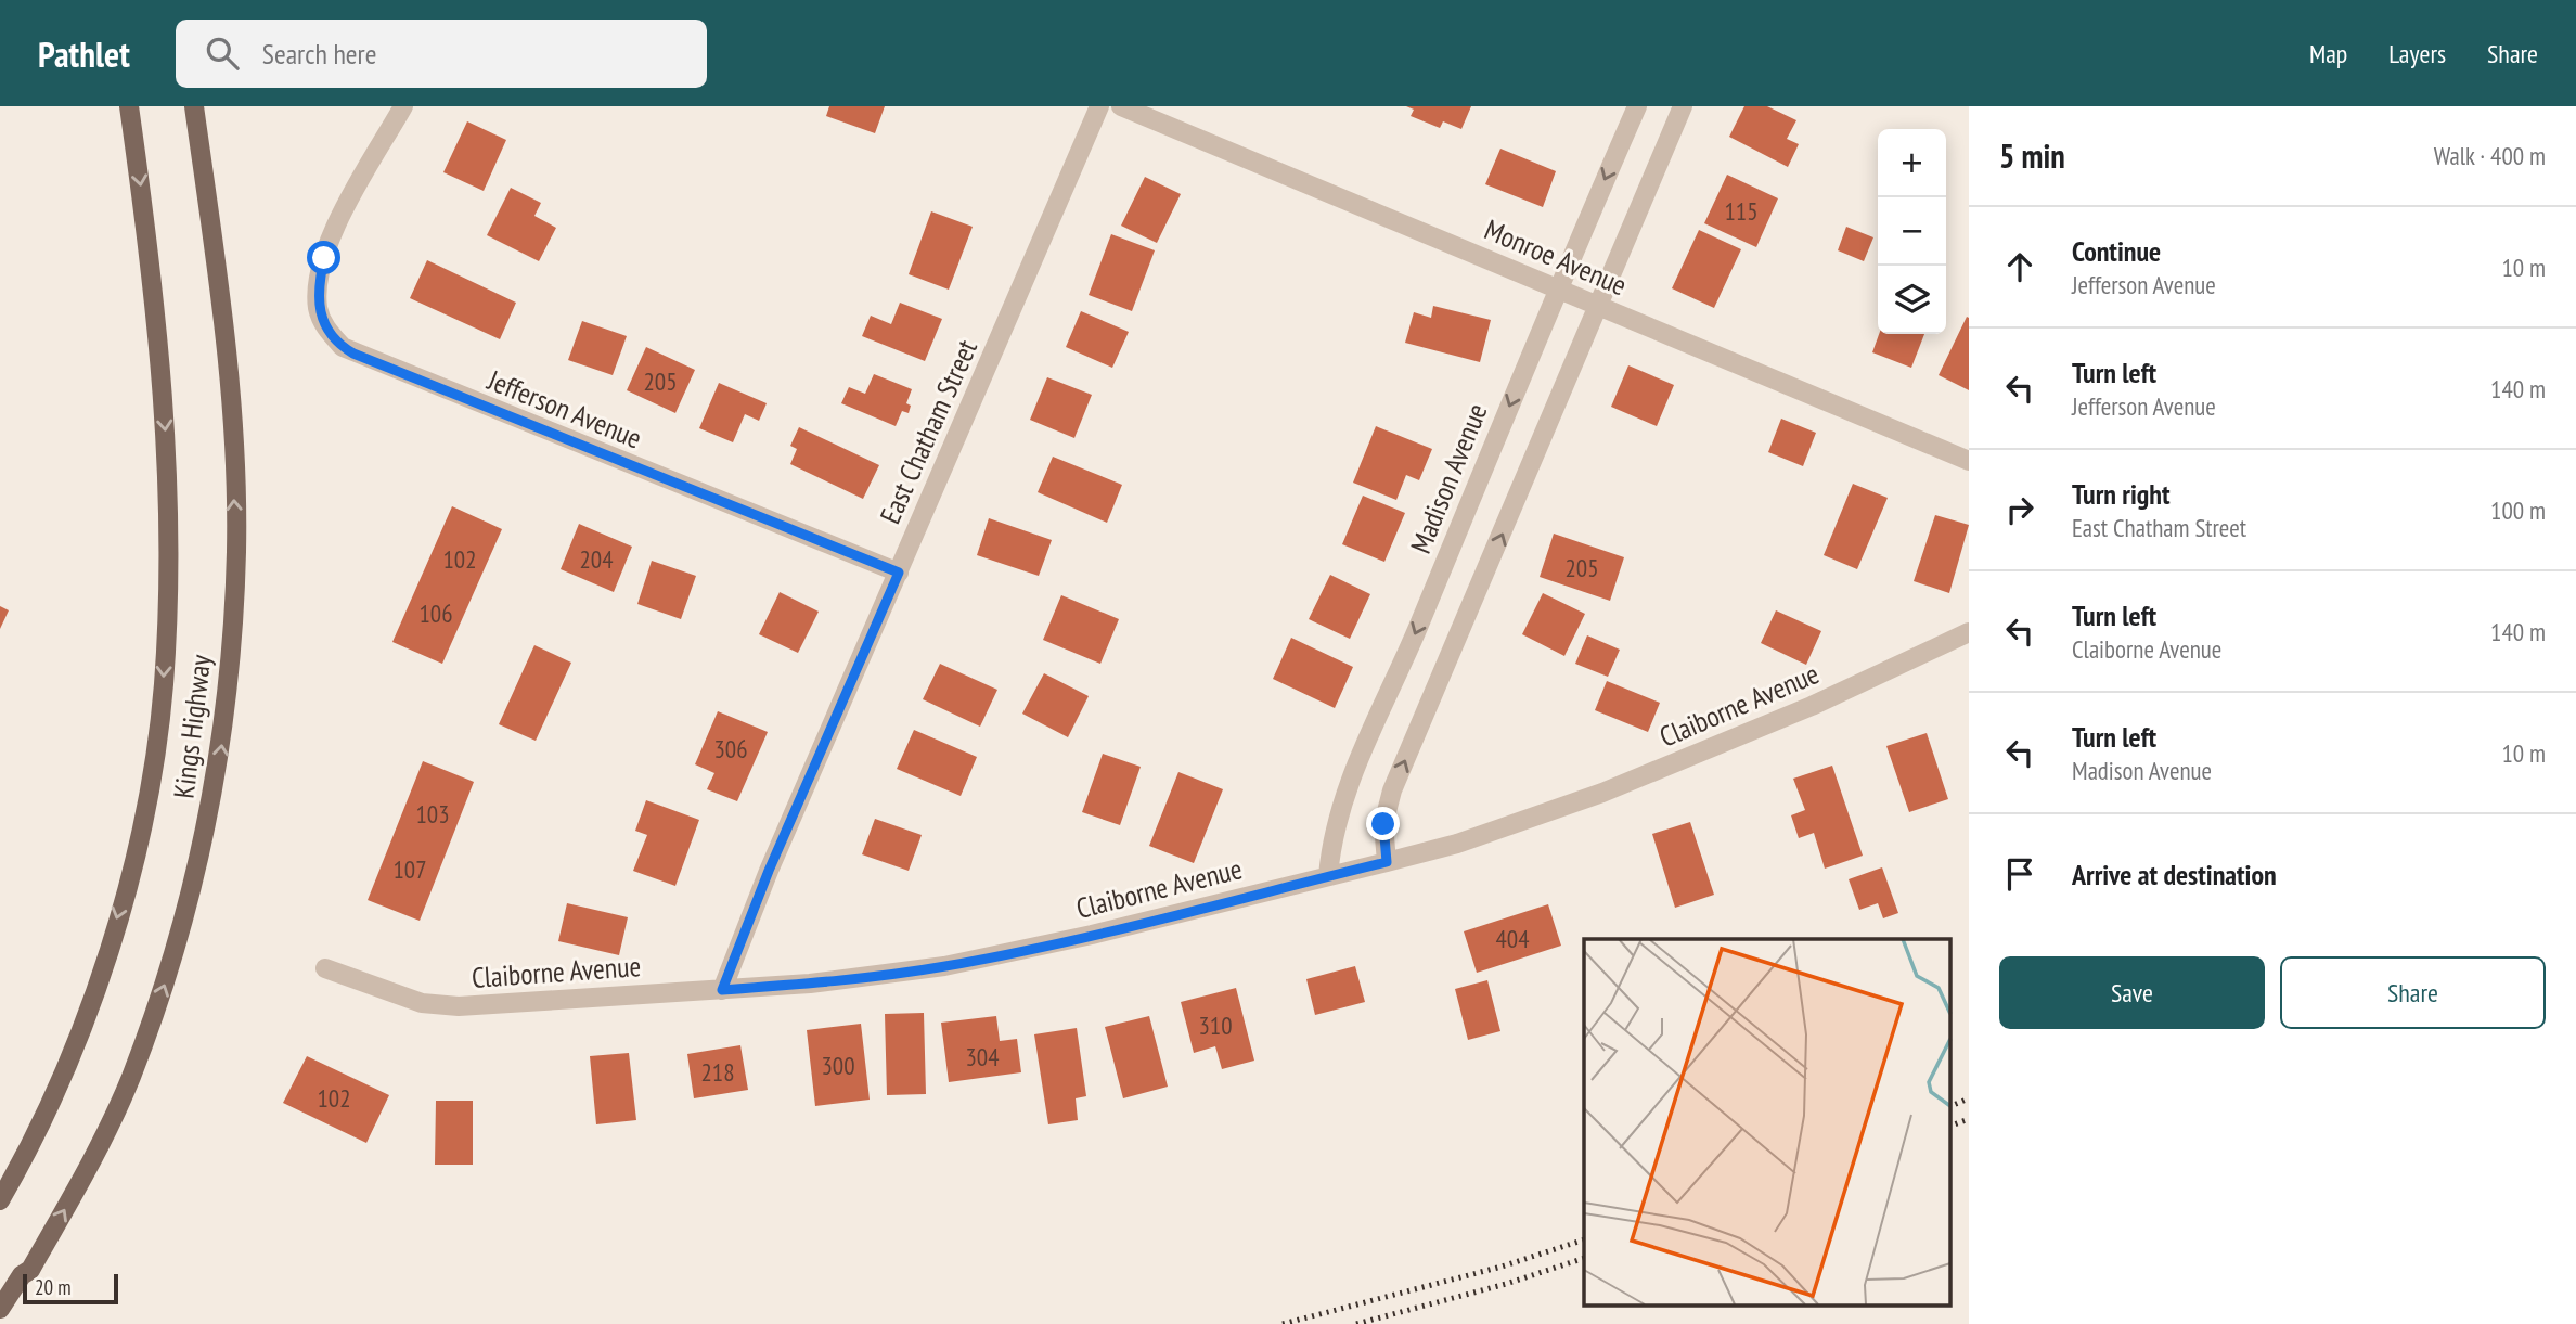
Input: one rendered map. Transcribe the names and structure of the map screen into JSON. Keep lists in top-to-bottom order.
{
  "streets": {
    "main road": ["Kings Highway"],
    "street": [
      "Monroe Avenue",
      "Jefferson Avenue",
      "East Chatham Street",
      "Madison Avenue",
      "Claiborne Avenue"
    ]
  },
  "crossings": [
    ["Monroe Avenue", "Madison Avenue"],
    ["Jefferson Avenue", "East Chatham Street"],
    ["East Chatham Street", "Claiborne Avenue"],
    ["Madison Avenue", "Claiborne Avenue"]
  ],
  "house_numbers": [
    "115",
    "205",
    "102",
    "204",
    "205",
    "106",
    "306",
    "103",
    "107",
    "404",
    "310",
    "304",
    "300",
    "218",
    "102"
  ],
  "scale_bar": "20 m",
  "page": {
    "header": "Pathlet",
    "search": "Search here",
    "nav": ["Map", "Layers", "Share"],
    "heading": ["5 min", "Walk · 400 m"],
    "map_buttons": ["+", "−"],
    "list": [
      ["Continue", "Jefferson Avenue", "10 m"],
      ["Turn left", "Jefferson Avenue", "140 m"],
      ["Turn right", "East Chatham Street", "100 m"],
      ["Turn left", "Claiborne Avenue", "140 m"],
      ["Turn left", "Madison Avenue", "10 m"],
      "Arrive at destination"
    ],
    "buttons": ["Save", "Share"],
    "scale": "20 m"
  }
}
